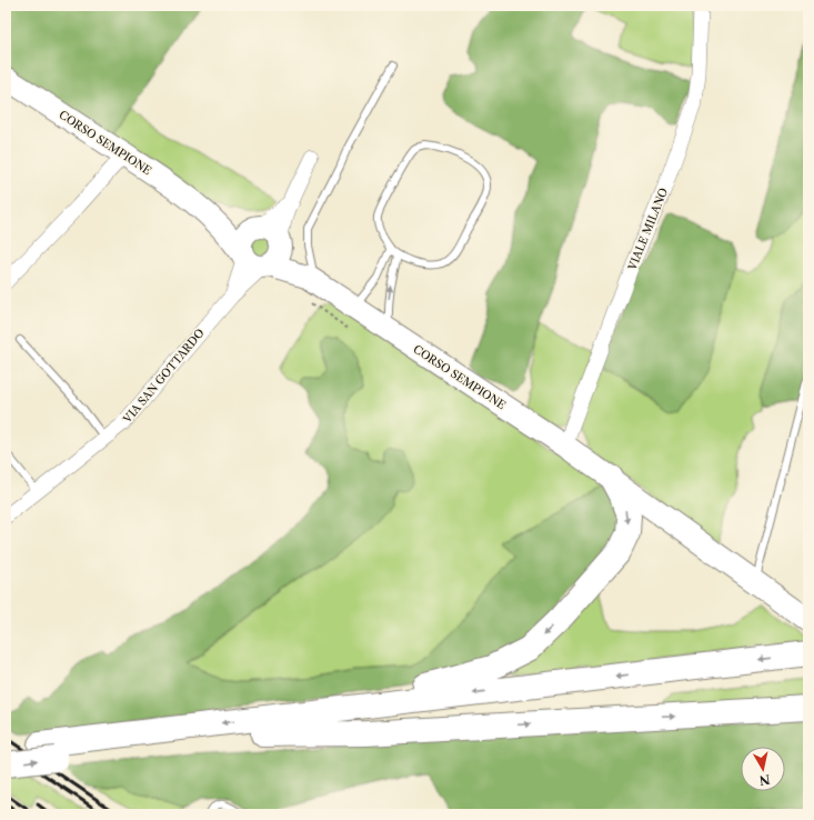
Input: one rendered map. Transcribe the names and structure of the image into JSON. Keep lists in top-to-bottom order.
{
  "streets": {
    "main road": ["CORSO SEMPIONE"],
    "street": ["VIALE MILANO", "VIA SAN GOTTARDO"]
  },
  "crossings": [
    ["CORSO SEMPIONE", "VIALE MILANO"],
    ["CORSO SEMPIONE", "VIA SAN GOTTARDO"]
  ],
  "north": "bottom"
}
